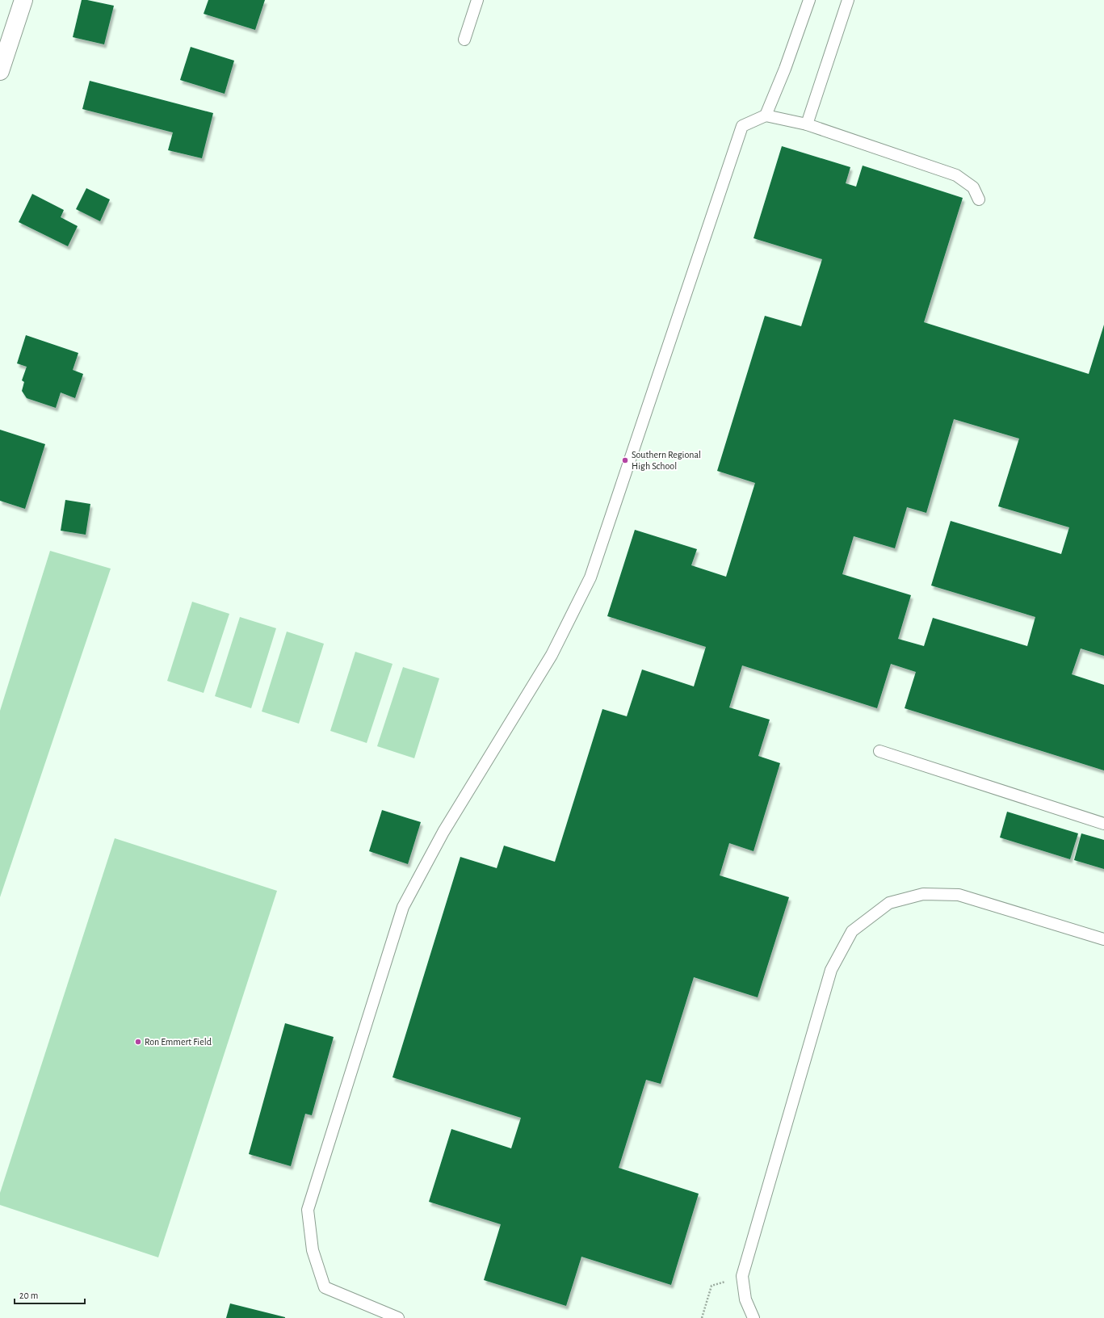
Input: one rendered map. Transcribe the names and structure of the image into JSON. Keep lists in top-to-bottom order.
{
  "places": ["Southern Regional High School", "Ron Emmert Field"],
  "scale_bar": "20 m"
}
